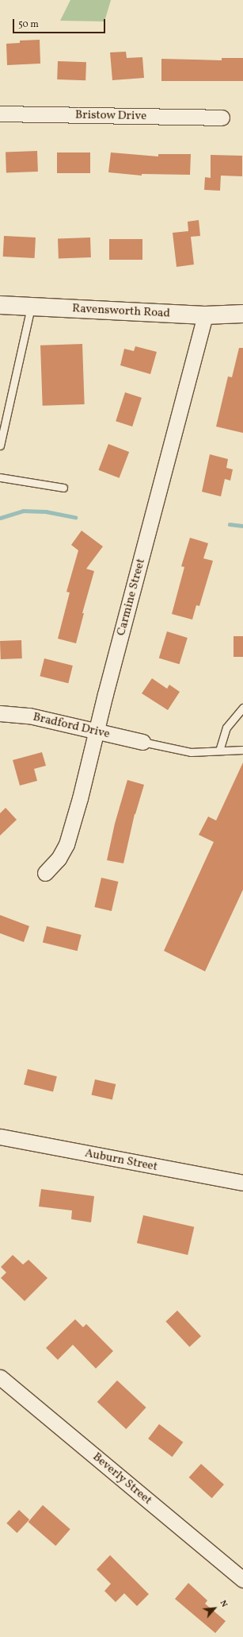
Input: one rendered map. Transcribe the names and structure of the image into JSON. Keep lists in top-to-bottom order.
{
  "streets": {
    "main road": ["Ravensworth Road"],
    "street": [
      "Bristow Drive",
      "Carmine Street",
      "Bradford Drive",
      "Auburn Street",
      "Beverly Street"
    ]
  },
  "crossings": [
    ["Ravensworth Road", "Carmine Street"],
    ["Carmine Street", "Bradford Drive"]
  ],
  "scale_bar": "50 m",
  "north": "top right"
}
